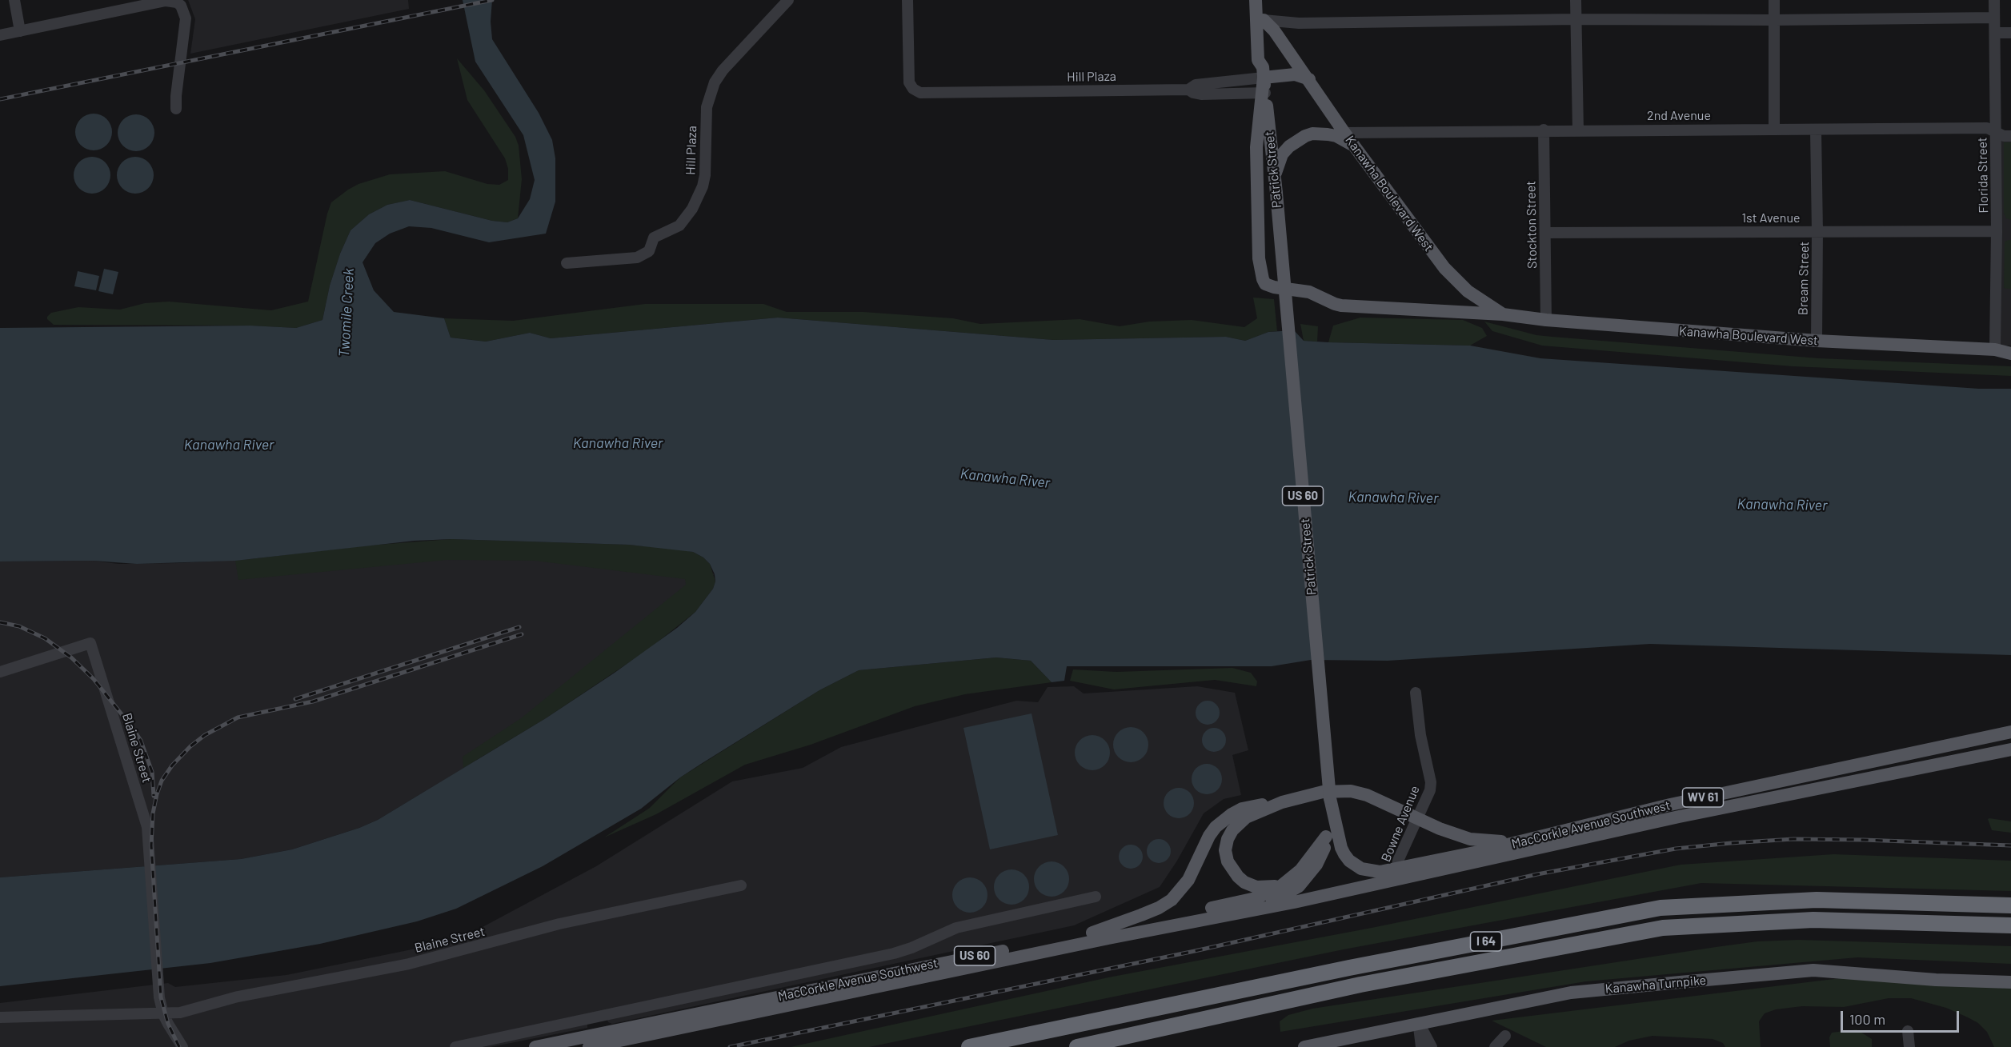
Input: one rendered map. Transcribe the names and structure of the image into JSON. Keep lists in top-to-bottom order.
{
  "streets": {
    "highway": ["I 64"],
    "main road": [
      "Patrick Street",
      "Kanawha Boulevard West",
      "US 60",
      "WV 61",
      "MacCorkle Avenue Southwest",
      "Kanawha Turnpike"
    ],
    "street": [
      "Hill Plaza",
      "2nd Avenue",
      "Florida Street",
      "1st Avenue",
      "Stockton Street",
      "Bream Street",
      "Blaine Street",
      "Bowne Avenue"
    ]
  },
  "crossings": [
    ["Hill Plaza", "Patrick Street"],
    ["Hill Plaza", "Kanawha Boulevard West"],
    ["2nd Avenue", "Florida Street"],
    ["2nd Avenue", "Kanawha Boulevard West"],
    ["2nd Avenue", "Stockton Street"],
    ["2nd Avenue", "Bream Street"],
    ["Patrick Street", "Kanawha Boulevard West"],
    ["Patrick Street", "MacCorkle Avenue Southwest"],
    ["Florida Street", "Kanawha Boulevard West"],
    ["Florida Street", "1st Avenue"],
    ["Kanawha Boulevard West", "Stockton Street"],
    ["Kanawha Boulevard West", "Bream Street"],
    ["1st Avenue", "Stockton Street"],
    ["1st Avenue", "Bream Street"],
    ["Bowne Avenue", "MacCorkle Avenue Southwest"]
  ],
  "water": ["Twomile Creek", "Kanawha River"],
  "scale_bar": "100 m"
}
